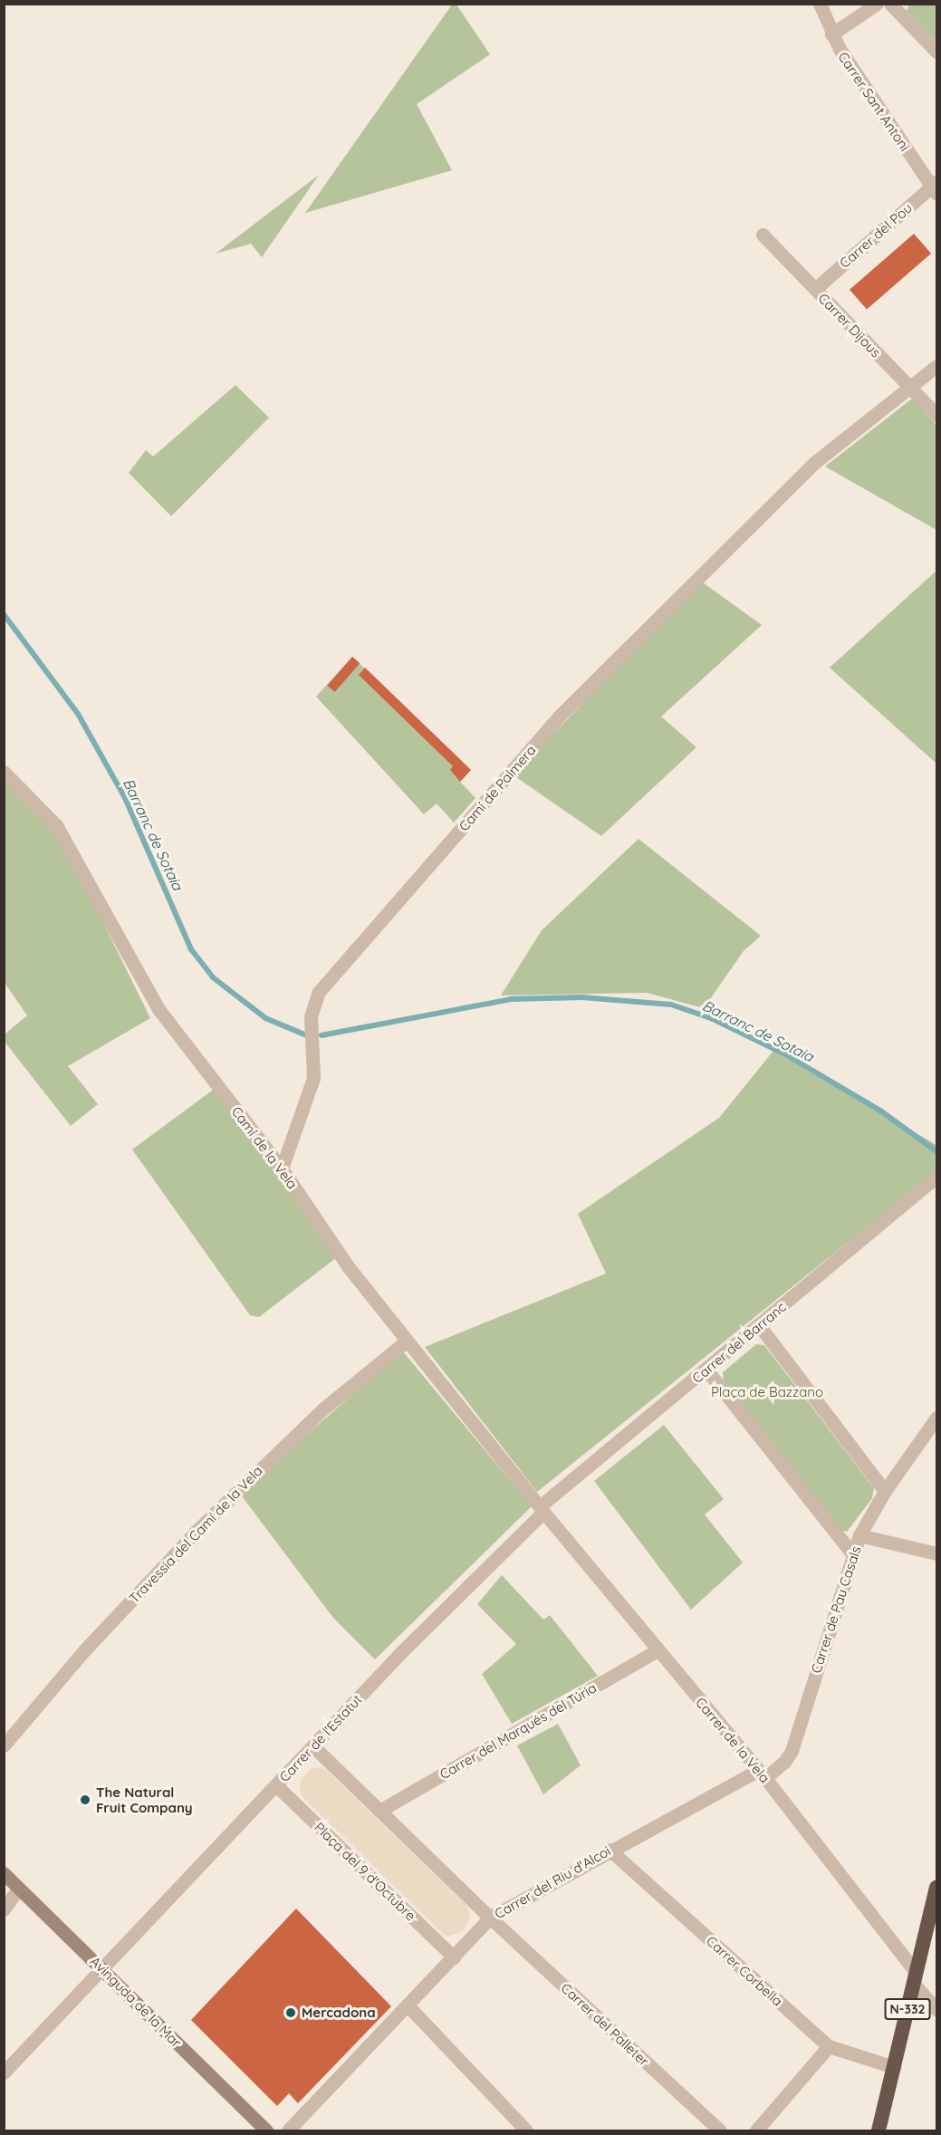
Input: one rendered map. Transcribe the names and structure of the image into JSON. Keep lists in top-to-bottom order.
{
  "streets": {
    "highway": ["N-332"],
    "main road": ["Avinguda de la Mar"],
    "street": [
      "Carrer Sant Antoni",
      "Carrer del Pou",
      "Carrer Dijous",
      "Camí de Palmera",
      "Camí de la Vela",
      "Carrer del Barranc",
      "Travessia del Camí de la Vela",
      "Carrer de Pau Casals",
      "Carrer del Marqués del Túria",
      "Carrer de l'Estatut",
      "Carrer de la Vela",
      "Plaça del 9 d'Octubre",
      "Carrer del Riu d'Alcoi",
      "Carrer Corbella",
      "Carrer del Palleter"
    ]
  },
  "crossings": [
    ["Carrer Sant Antoni", "Carrer del Pou"],
    ["Carrer del Pou", "Carrer Dijous"],
    ["Carrer Dijous", "Camí de Palmera"],
    ["Camí de Palmera", "Camí de la Vela"],
    ["Camí de la Vela", "Carrer del Barranc"],
    ["Camí de la Vela", "Travessia del Camí de la Vela"],
    ["Camí de la Vela", "Carrer de l'Estatut"],
    ["Camí de la Vela", "Carrer de la Vela"],
    ["Carrer del Barranc", "Carrer de l'Estatut"],
    ["Carrer del Barranc", "Carrer de la Vela"],
    ["Carrer de Pau Casals", "Carrer de la Vela"],
    ["Carrer de Pau Casals", "Carrer del Riu d'Alcoi"],
    ["Carrer del Marqués del Túria", "Carrer de la Vela"],
    ["Carrer de l'Estatut", "Carrer de la Vela"],
    ["Carrer de l'Estatut", "Plaça del 9 d'Octubre"],
    ["Carrer de l'Estatut", "Avinguda de la Mar"],
    ["Carrer de la Vela", "Carrer del Riu d'Alcoi"],
    ["Carrer de la Vela", "N-332"],
    ["Plaça del 9 d'Octubre", "Carrer del Riu d'Alcoi"],
    ["Carrer del Riu d'Alcoi", "Carrer Corbella"],
    ["Carrer del Riu d'Alcoi", "Carrer del Palleter"],
    ["Carrer Corbella", "N-332"]
  ],
  "water": ["Barranc de Sotaia"],
  "parks": ["Plaça de Bazzano"],
  "places": ["The Natural Fruit Company", "Mercadona"]
}
